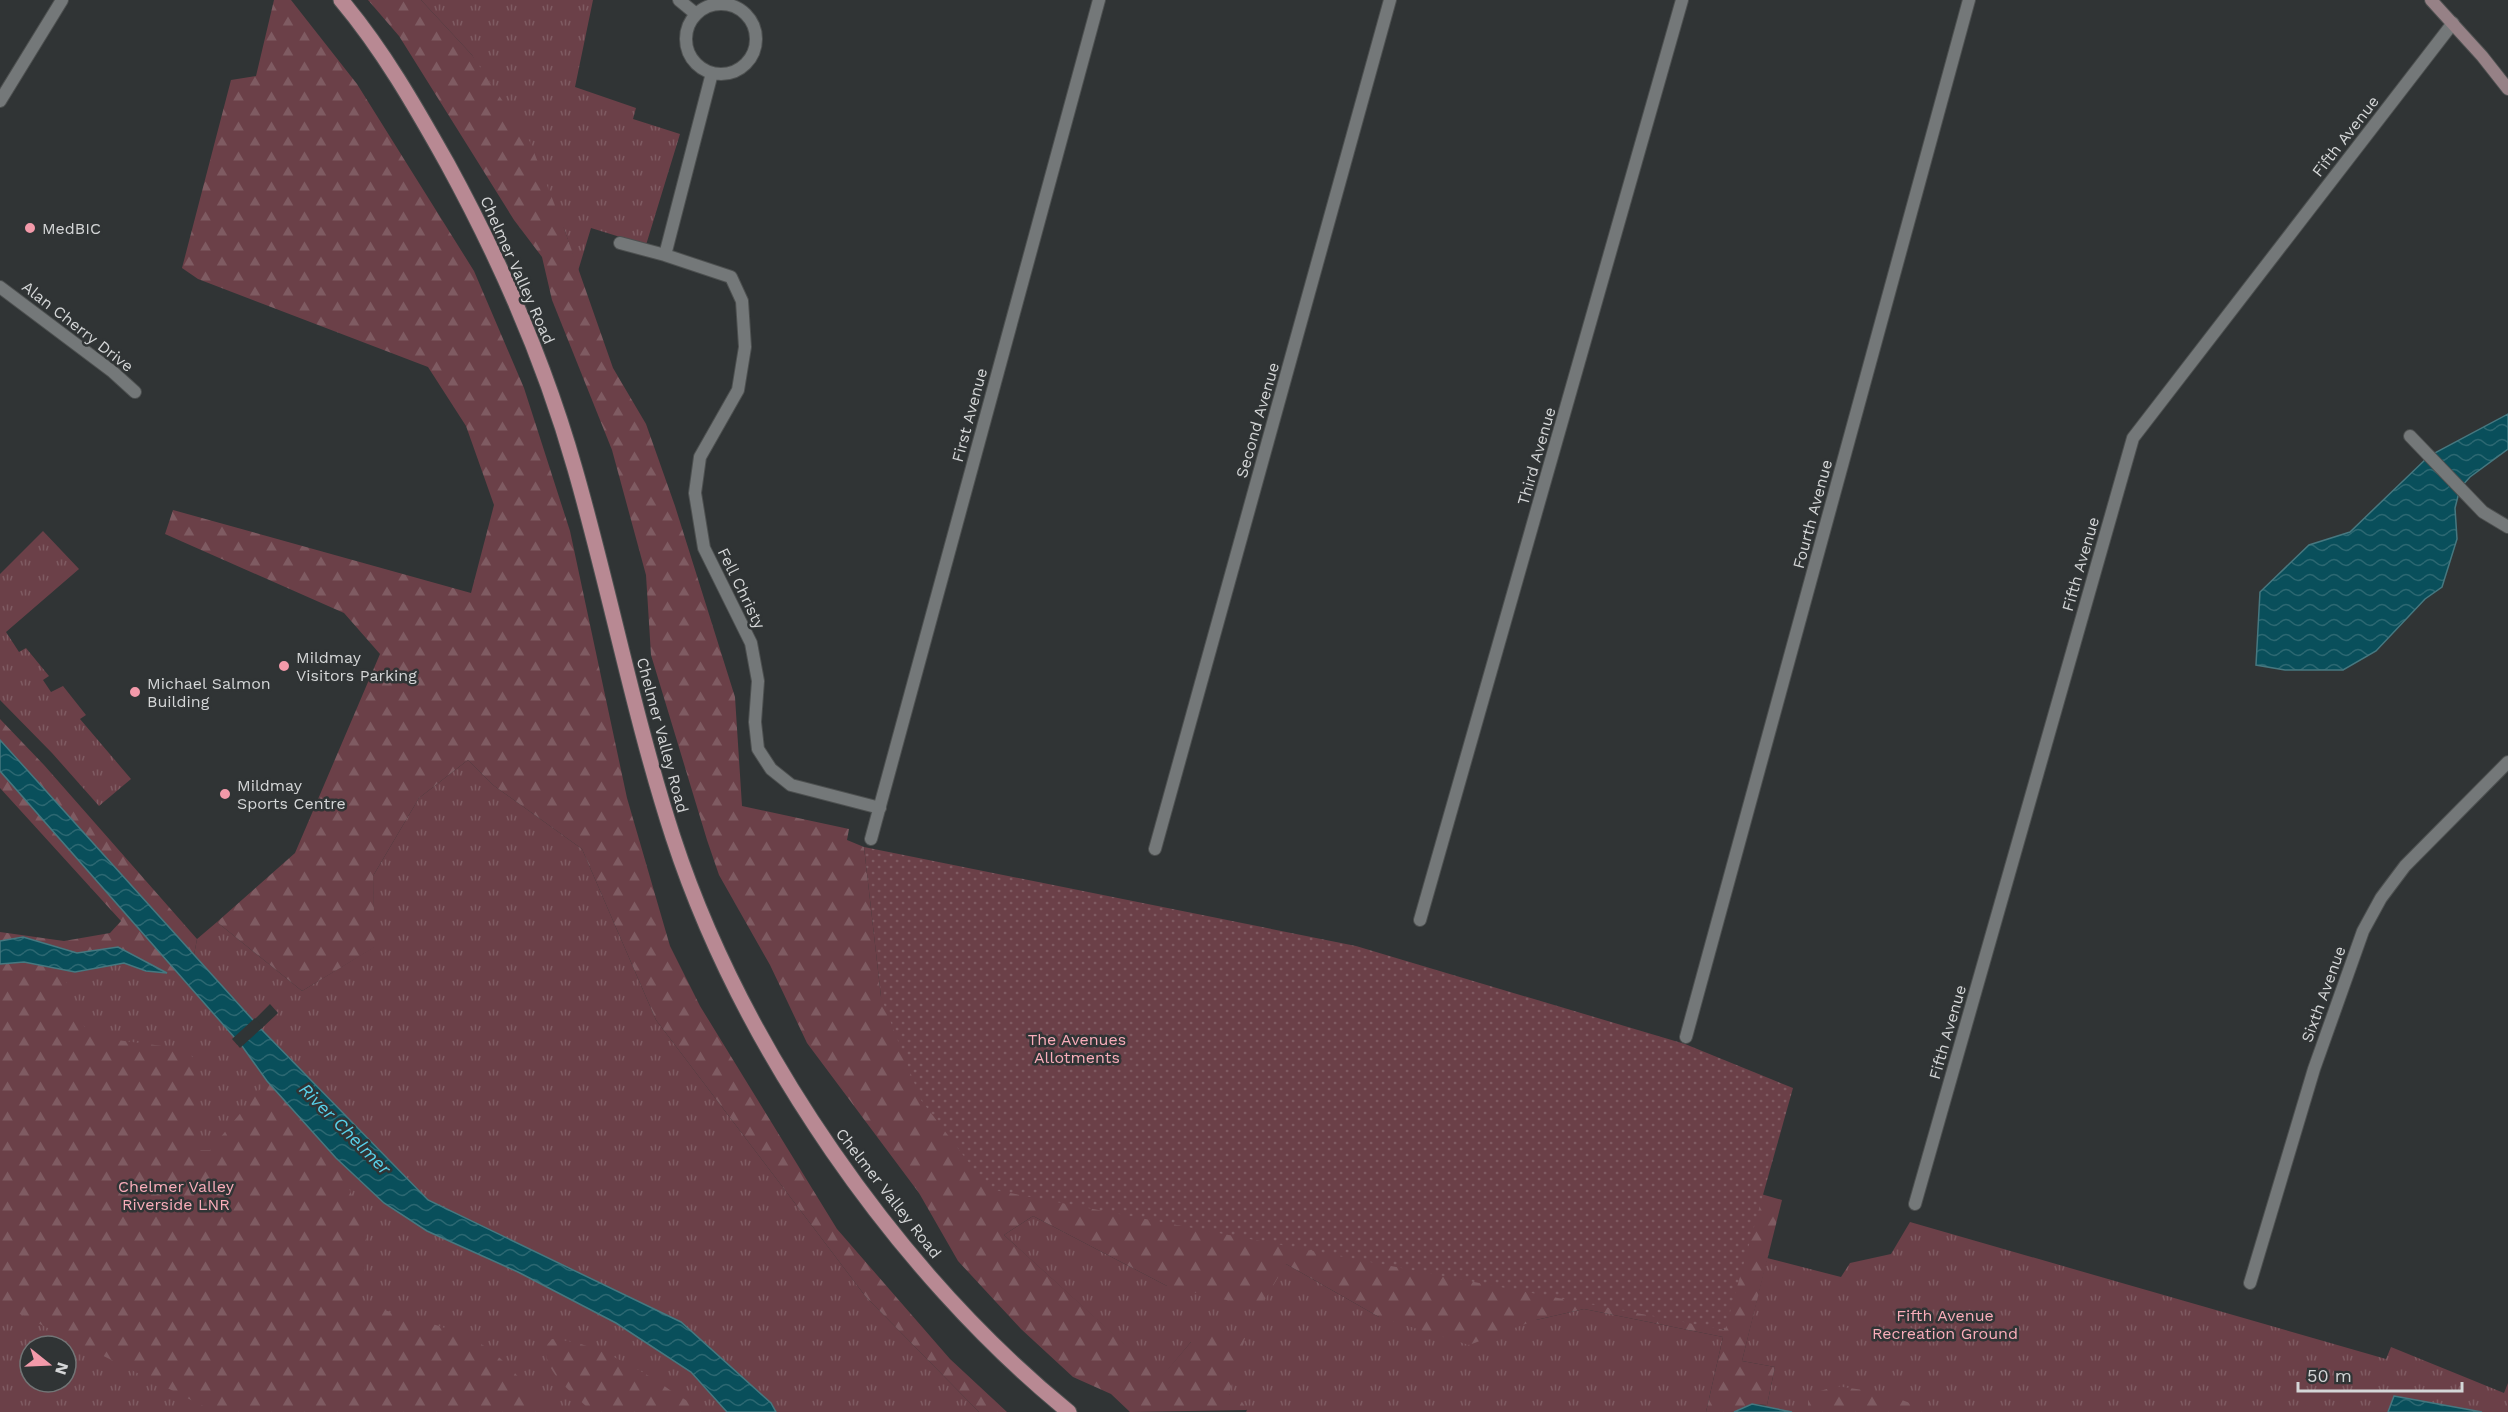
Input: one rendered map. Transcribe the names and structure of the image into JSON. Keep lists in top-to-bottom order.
{
  "streets": {
    "main road": ["Chelmer Valley Road"],
    "street": [
      "Fifth Avenue",
      "Alan Cherry Drive",
      "First Avenue",
      "Second Avenue",
      "Third Avenue",
      "Fourth Avenue",
      "Fell Christy",
      "Sixth Avenue"
    ]
  },
  "crossings": [
    ["First Avenue", "Fell Christy"]
  ],
  "water": ["River Chelmer"],
  "parks": ["The Avenues Allotments", "Chelmer Valley Riverside LNR", "Fifth Avenue Recreation Ground"],
  "places": [
    "MedBIC",
    "Mildmay Visitors Parking",
    "Michael Salmon Building",
    "Mildmay Sports Centre"
  ],
  "scale_bar": "50 m",
  "north": "right"
}
